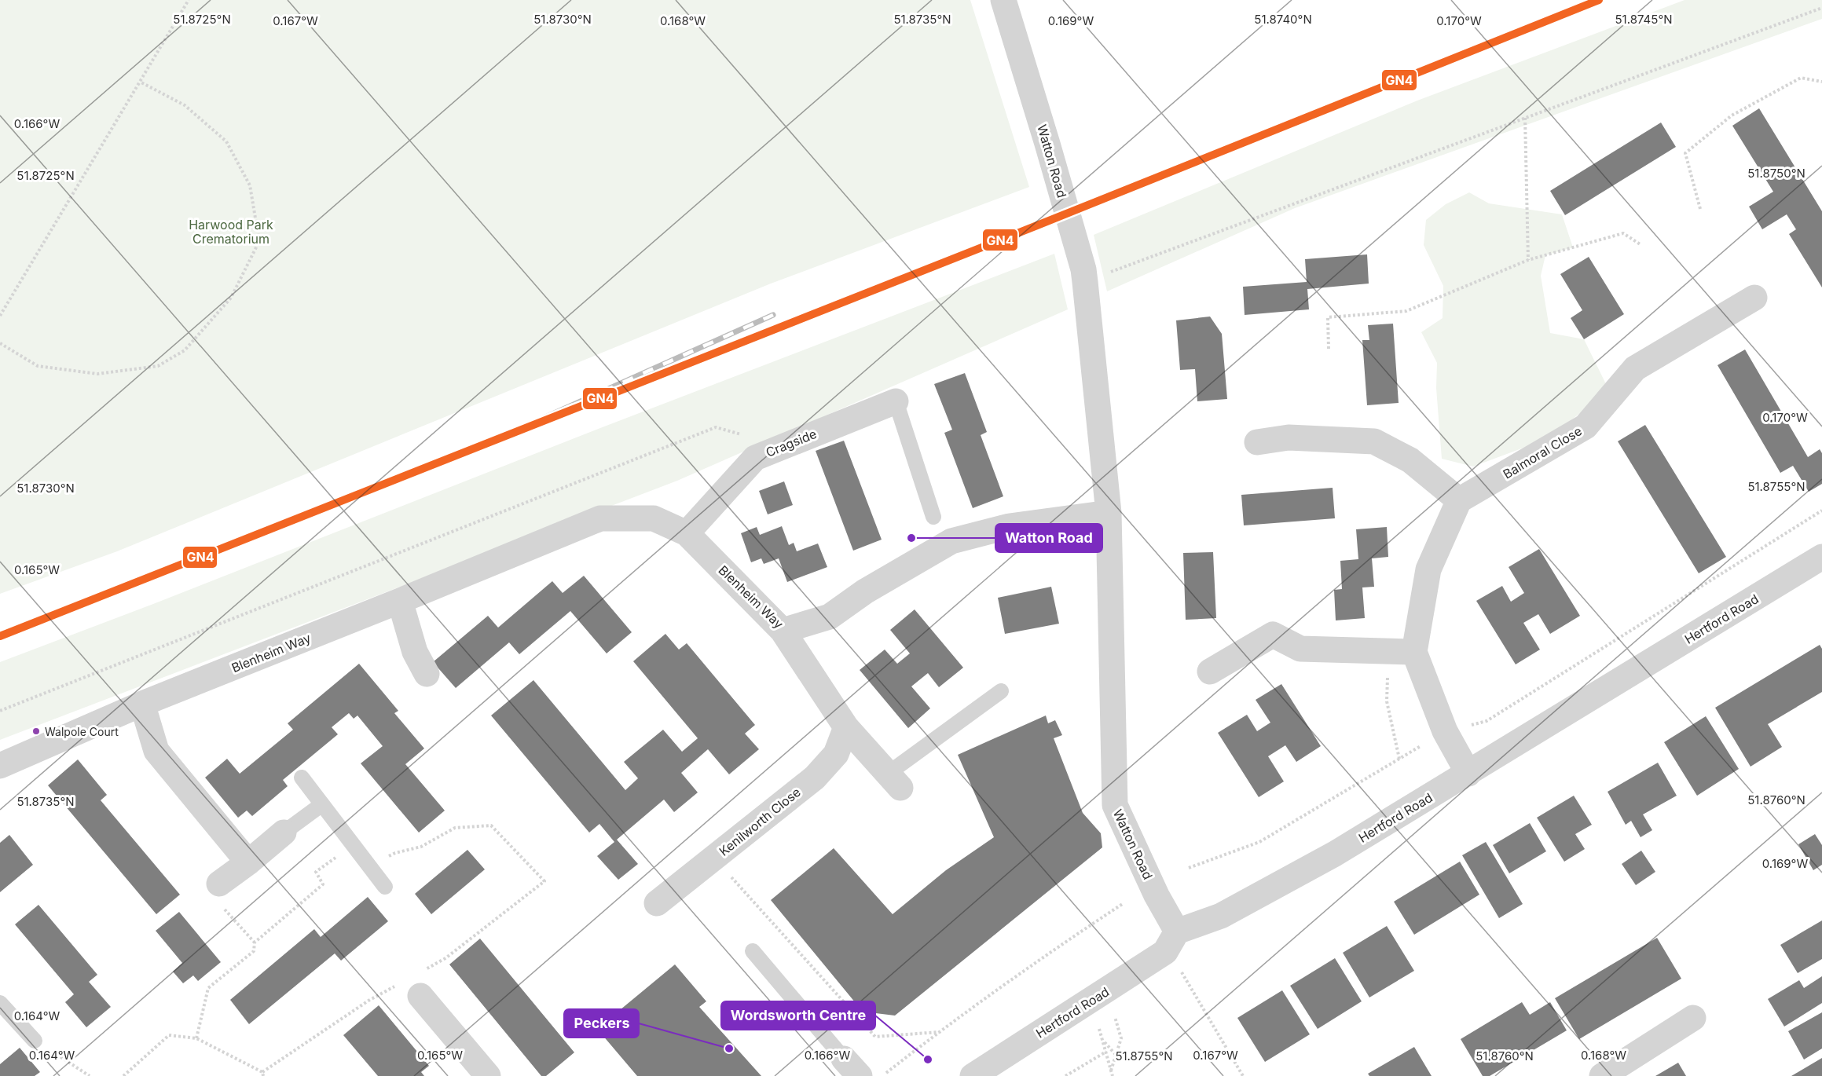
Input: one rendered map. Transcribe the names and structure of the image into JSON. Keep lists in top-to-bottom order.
{
  "streets": {
    "street": [
      "Watton Road",
      "Cragside",
      "Balmoral Close",
      "Blenheim Way",
      "Hertford Road",
      "Kenilworth Close"
    ]
  },
  "crossings": [
    ["Watton Road", "Blenheim Way"],
    ["Watton Road", "Hertford Road"],
    ["Cragside", "Blenheim Way"]
  ],
  "parks": ["Harwood Park Crematorium"],
  "places": [
    "Watton Road",
    "Walpole Court",
    "Peckers",
    "Wordsworth Centre"
  ],
  "lines": ["transit line GN4"],
  "coordinates": [
    "51.8725°N",
    "51.8730°N",
    "51.8735°N",
    "51.8740°N",
    "51.8745°N",
    "0.167°W",
    "0.168°W",
    "0.169°W",
    "0.170°W",
    "0.166°W",
    "51.8750°N",
    "51.8755°N",
    "0.165°W",
    "51.8760°N",
    "0.164°W"
  ]
}
